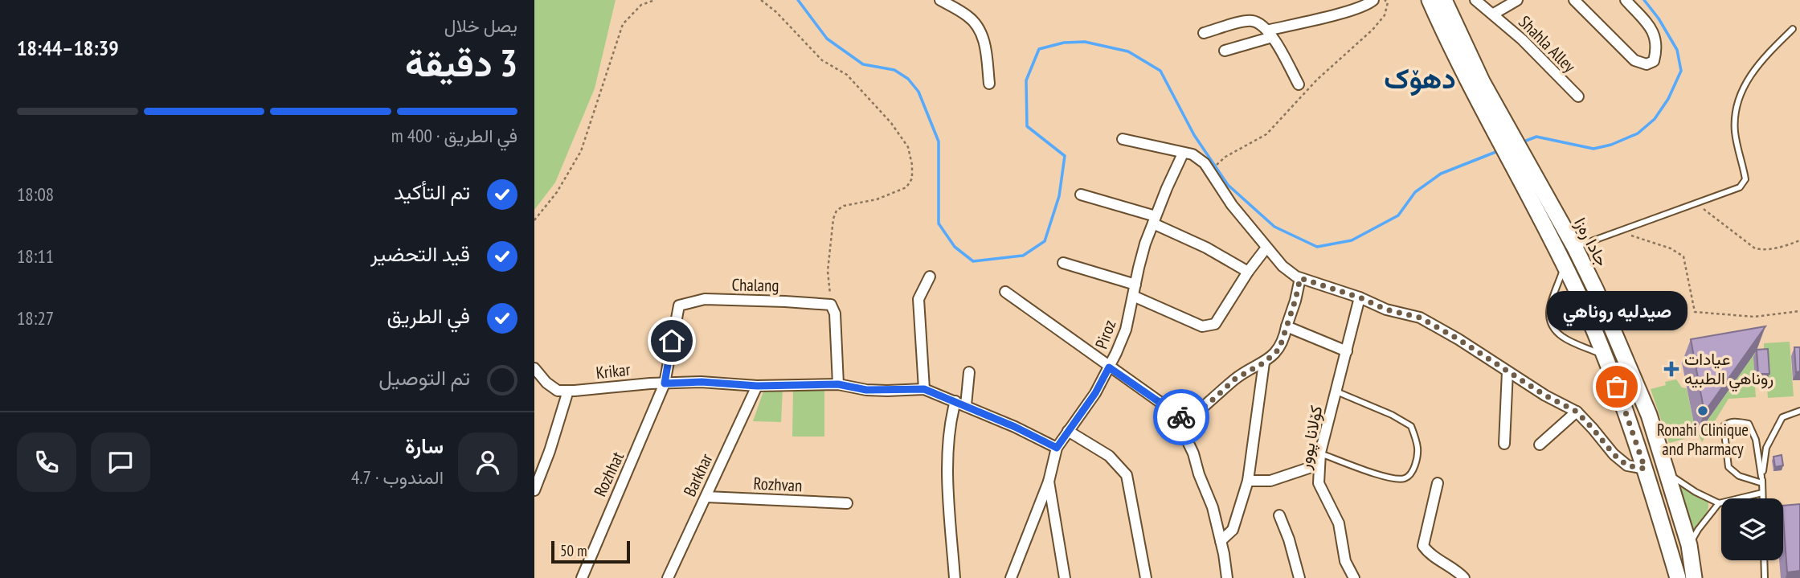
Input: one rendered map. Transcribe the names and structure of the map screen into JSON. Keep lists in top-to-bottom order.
{
  "streets": {
    "main road": ["جادا ره‌زا"],
    "street": [
      "Shahla Alley",
      "Chalang",
      "Piroz",
      "Krikar",
      "کۆلانا پوور",
      "Rozhhat",
      "Barkhar",
      "Rozhvan"
    ]
  },
  "crossings": [
    ["Chalang", "Krikar"],
    ["Chalang", "Rozhhat"],
    ["Krikar", "Rozhhat"],
    ["Krikar", "Barkhar"],
    ["Barkhar", "Rozhvan"]
  ],
  "districts": ["دھۆک"],
  "places": {
    "health": ["عيادات روناهي الطبيه"],
    "other": ["صيدليه روناهي", "Ronahi Clinique and Pharmacy"]
  },
  "scale_bar": "50 m",
  "page": {
    "heading": ["3 دقيقة", "يصل خلال", "18:39–18:44"],
    "panel": ["سارة", "المندوب · 4.7"],
    "bar": "في الطريق · 400 m",
    "list": [
      ["تم التأكيد", "18:08"],
      ["قيد التحضير", "18:11"],
      ["في الطريق", "18:27"],
      "تم التوصيل"
    ],
    "bubble": "صيدليه روناهي",
    "scale": "50 m"
  }
}
